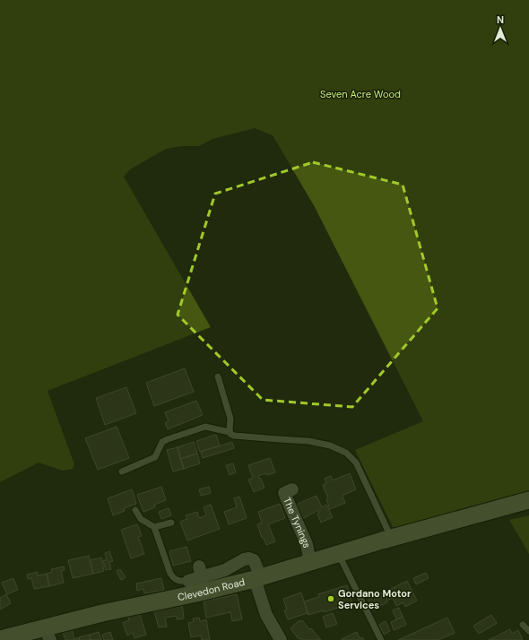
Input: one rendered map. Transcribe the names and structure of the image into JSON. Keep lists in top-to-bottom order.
{
  "streets": {
    "main road": ["Clevedon Road"],
    "street": ["The Tynings"]
  },
  "crossings": [
    ["The Tynings", "Clevedon Road"]
  ],
  "parks": ["Seven Acre Wood"],
  "places": ["Gordano Motor Services"],
  "north": "top"
}
